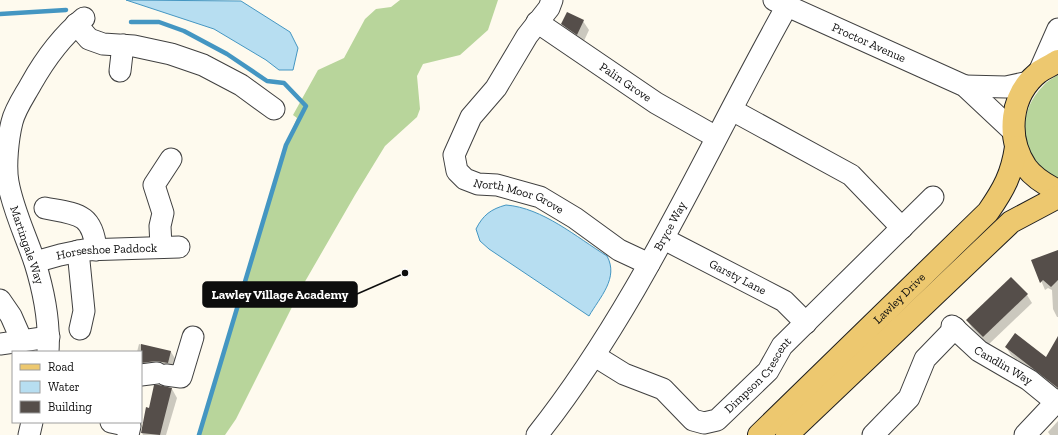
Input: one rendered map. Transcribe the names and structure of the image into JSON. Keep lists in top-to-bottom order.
{
  "streets": {
    "main road": ["Lawley Drive"],
    "street": [
      "Proctor Avenue",
      "Palin Grove",
      "North Moor Grove",
      "Bryce Way",
      "Martingale Way",
      "Horseshoe Paddock",
      "Garsty Lane",
      "Candlin Way",
      "Dimpson Crescent"
    ]
  },
  "crossings": [
    ["Proctor Avenue", "Bryce Way"],
    ["Proctor Avenue", "Lawley Drive"],
    ["Palin Grove", "North Moor Grove"],
    ["Palin Grove", "Bryce Way"],
    ["North Moor Grove", "Bryce Way"],
    ["Bryce Way", "Garsty Lane"],
    ["Bryce Way", "Dimpson Crescent"],
    ["Martingale Way", "Horseshoe Paddock"],
    ["Garsty Lane", "Dimpson Crescent"]
  ],
  "places": ["Lawley Village Academy"],
  "legend": ["Road", "Water", "Building"]
}
